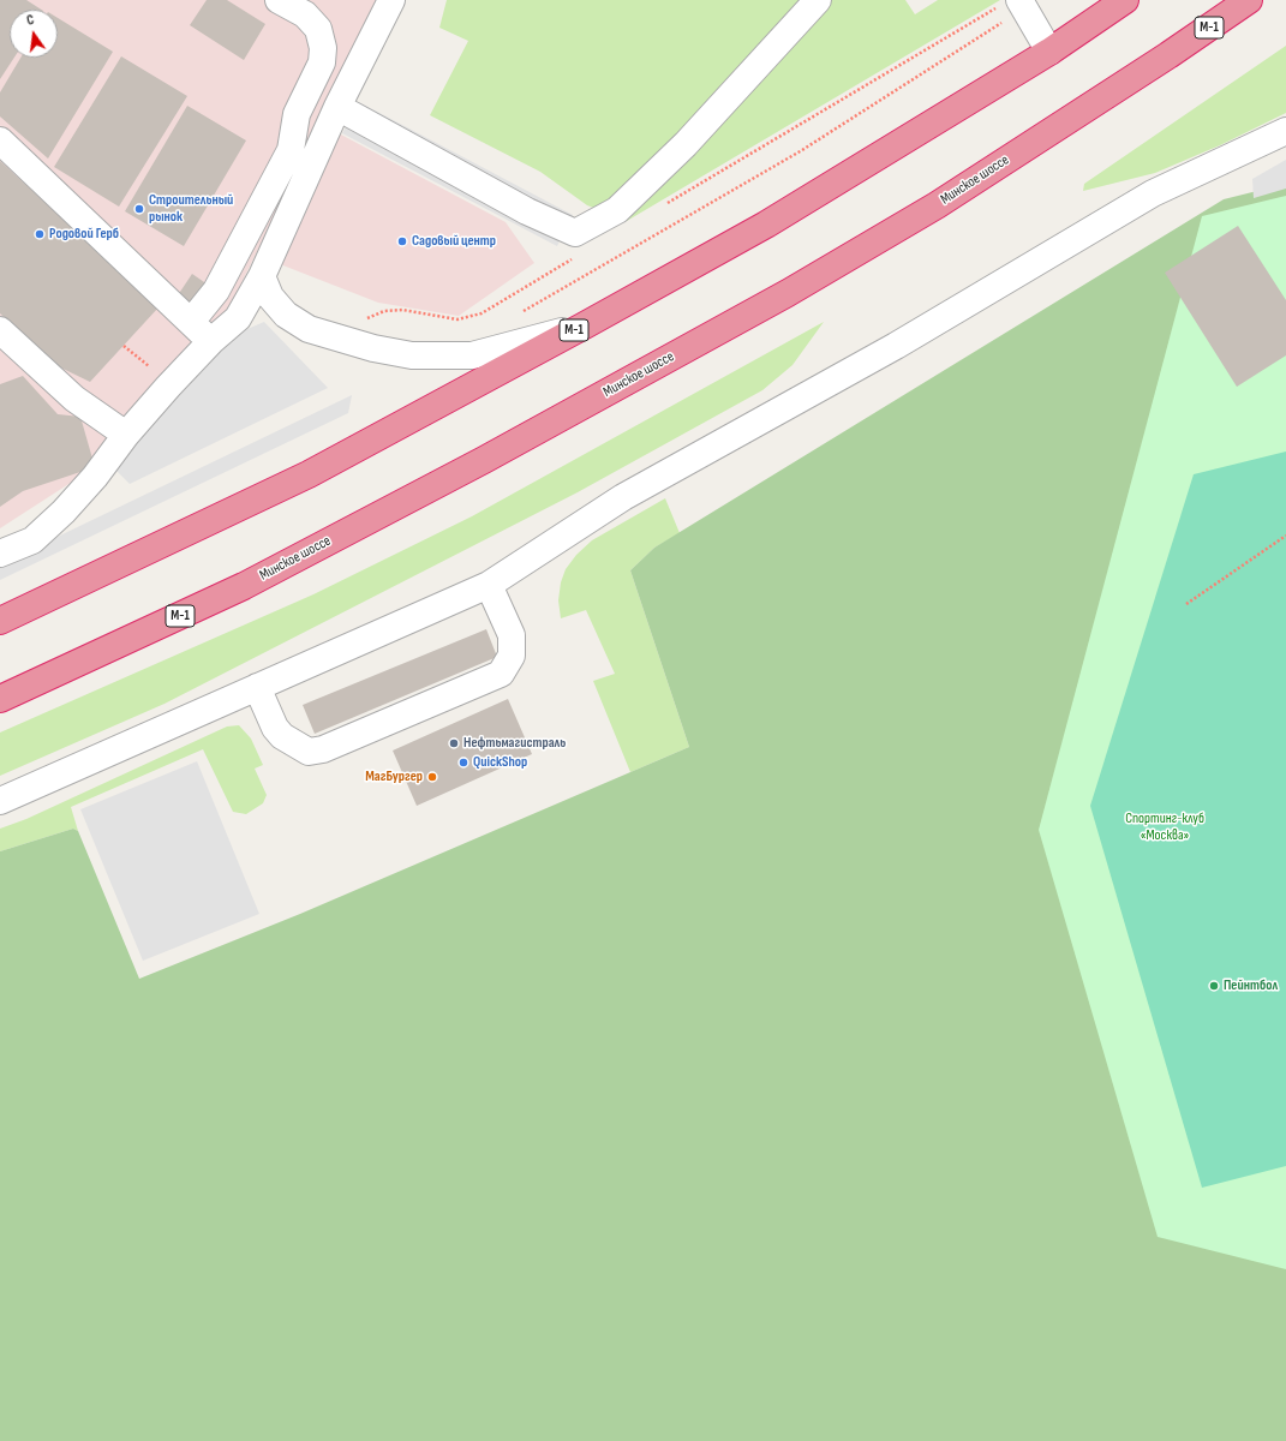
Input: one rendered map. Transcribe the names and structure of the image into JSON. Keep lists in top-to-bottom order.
{
  "streets": {
    "highway": ["М-1", "Минское шоссе"]
  },
  "parks": ["Спортинг-клуб «Москва»"],
  "places": [
    "Строительный рынок",
    "Родовой Герб",
    "Садовый центр",
    "Нефтьмагистраль",
    "QuickShop",
    "МагБургер",
    "Пейнтбол"
  ],
  "north": "top"
}
